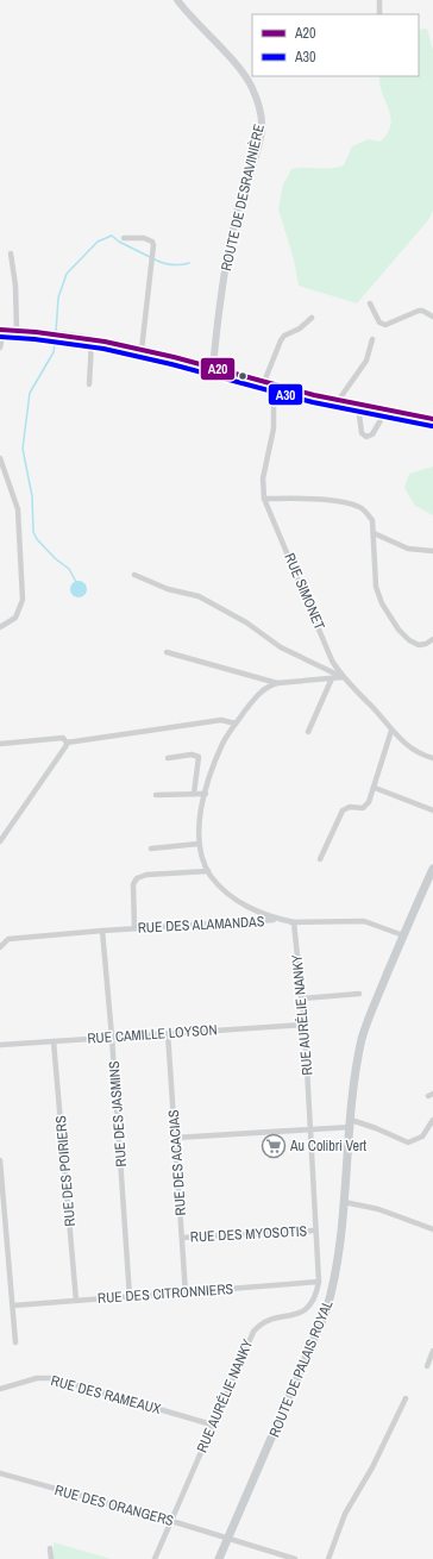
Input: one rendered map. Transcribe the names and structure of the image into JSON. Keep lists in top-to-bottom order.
{
  "streets": {
    "main road": ["ROUTE DE DESRAVINIÈRE", "ROUTE DE PALAIS ROYAL"],
    "street": [
      "RUE SIMONET",
      "RUE DES ALAMANDAS",
      "RUE AURÉLIE NANKY",
      "RUE CAMILLE LOYSON",
      "RUE DES JASMINS",
      "RUE DES ACACIAS",
      "RUE DES POIRIERS",
      "RUE DES MYOSOTIS",
      "RUE DES CITRONNIERS",
      "RUE DES RAMEAUX",
      "RUE DES ORANGERS"
    ]
  },
  "crossings": [
    ["RUE DES ALAMANDAS", "RUE AURÉLIE NANKY"],
    ["RUE DES ALAMANDAS", "RUE DES JASMINS"],
    ["RUE DES ALAMANDAS", "ROUTE DE PALAIS ROYAL"],
    ["RUE AURÉLIE NANKY", "RUE CAMILLE LOYSON"],
    ["RUE AURÉLIE NANKY", "RUE DES MYOSOTIS"],
    ["RUE AURÉLIE NANKY", "RUE DES CITRONNIERS"],
    ["RUE AURÉLIE NANKY", "RUE DES RAMEAUX"],
    ["RUE AURÉLIE NANKY", "RUE DES ORANGERS"],
    ["RUE CAMILLE LOYSON", "RUE DES JASMINS"],
    ["RUE CAMILLE LOYSON", "RUE DES ACACIAS"],
    ["RUE CAMILLE LOYSON", "RUE DES POIRIERS"],
    ["RUE DES JASMINS", "RUE DES CITRONNIERS"],
    ["RUE DES ACACIAS", "RUE DES MYOSOTIS"],
    ["RUE DES ACACIAS", "RUE DES CITRONNIERS"],
    ["RUE DES POIRIERS", "RUE DES CITRONNIERS"],
    ["ROUTE DE PALAIS ROYAL", "RUE DES ORANGERS"]
  ],
  "places": {
    "supermarket": ["Au Colibri Vert"]
  },
  "lines": ["transit line A20", "transit line A30"],
  "legend": ["A20", "A30"]
}
